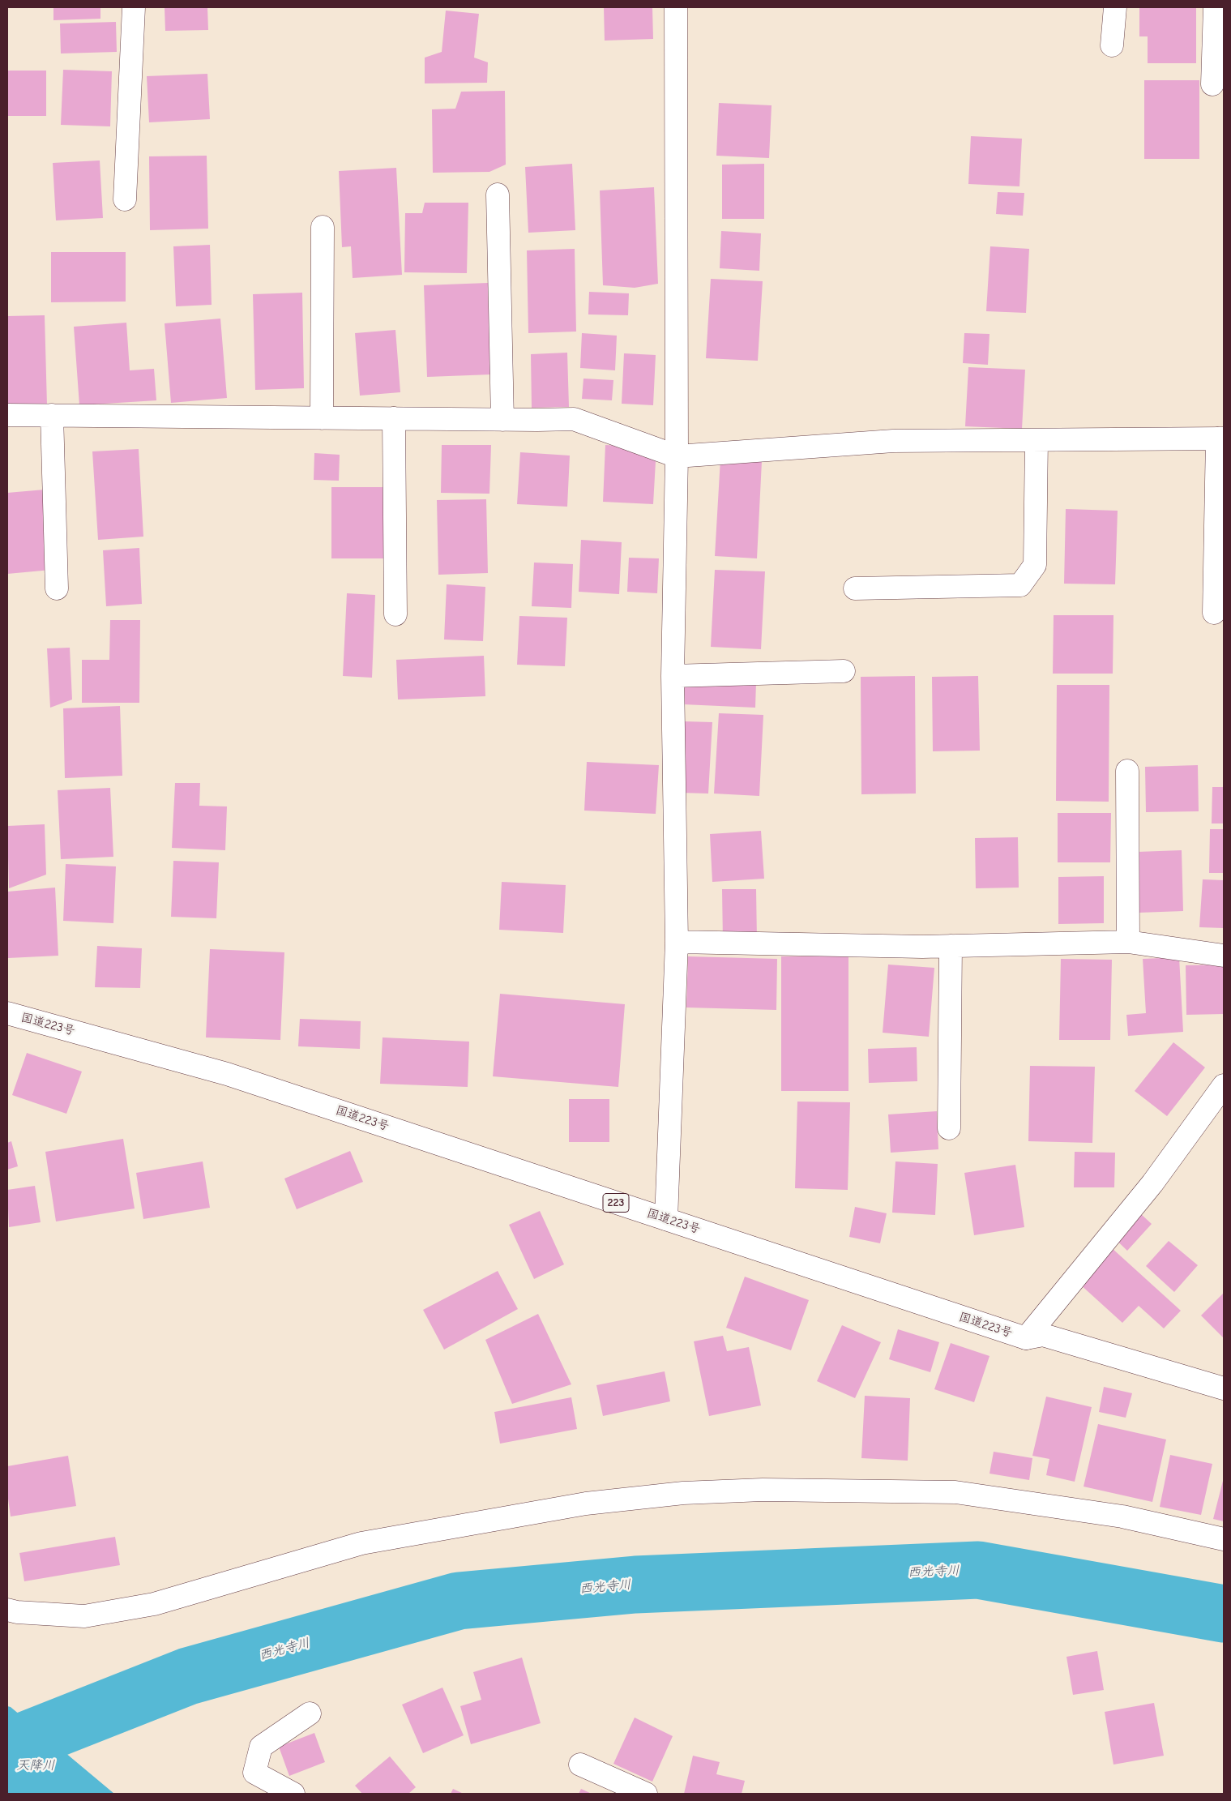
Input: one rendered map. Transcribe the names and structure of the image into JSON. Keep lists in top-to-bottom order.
{
  "streets": {
    "main road": ["国道223号", "223"]
  },
  "water": ["西光寺川", "天降川"]
}
